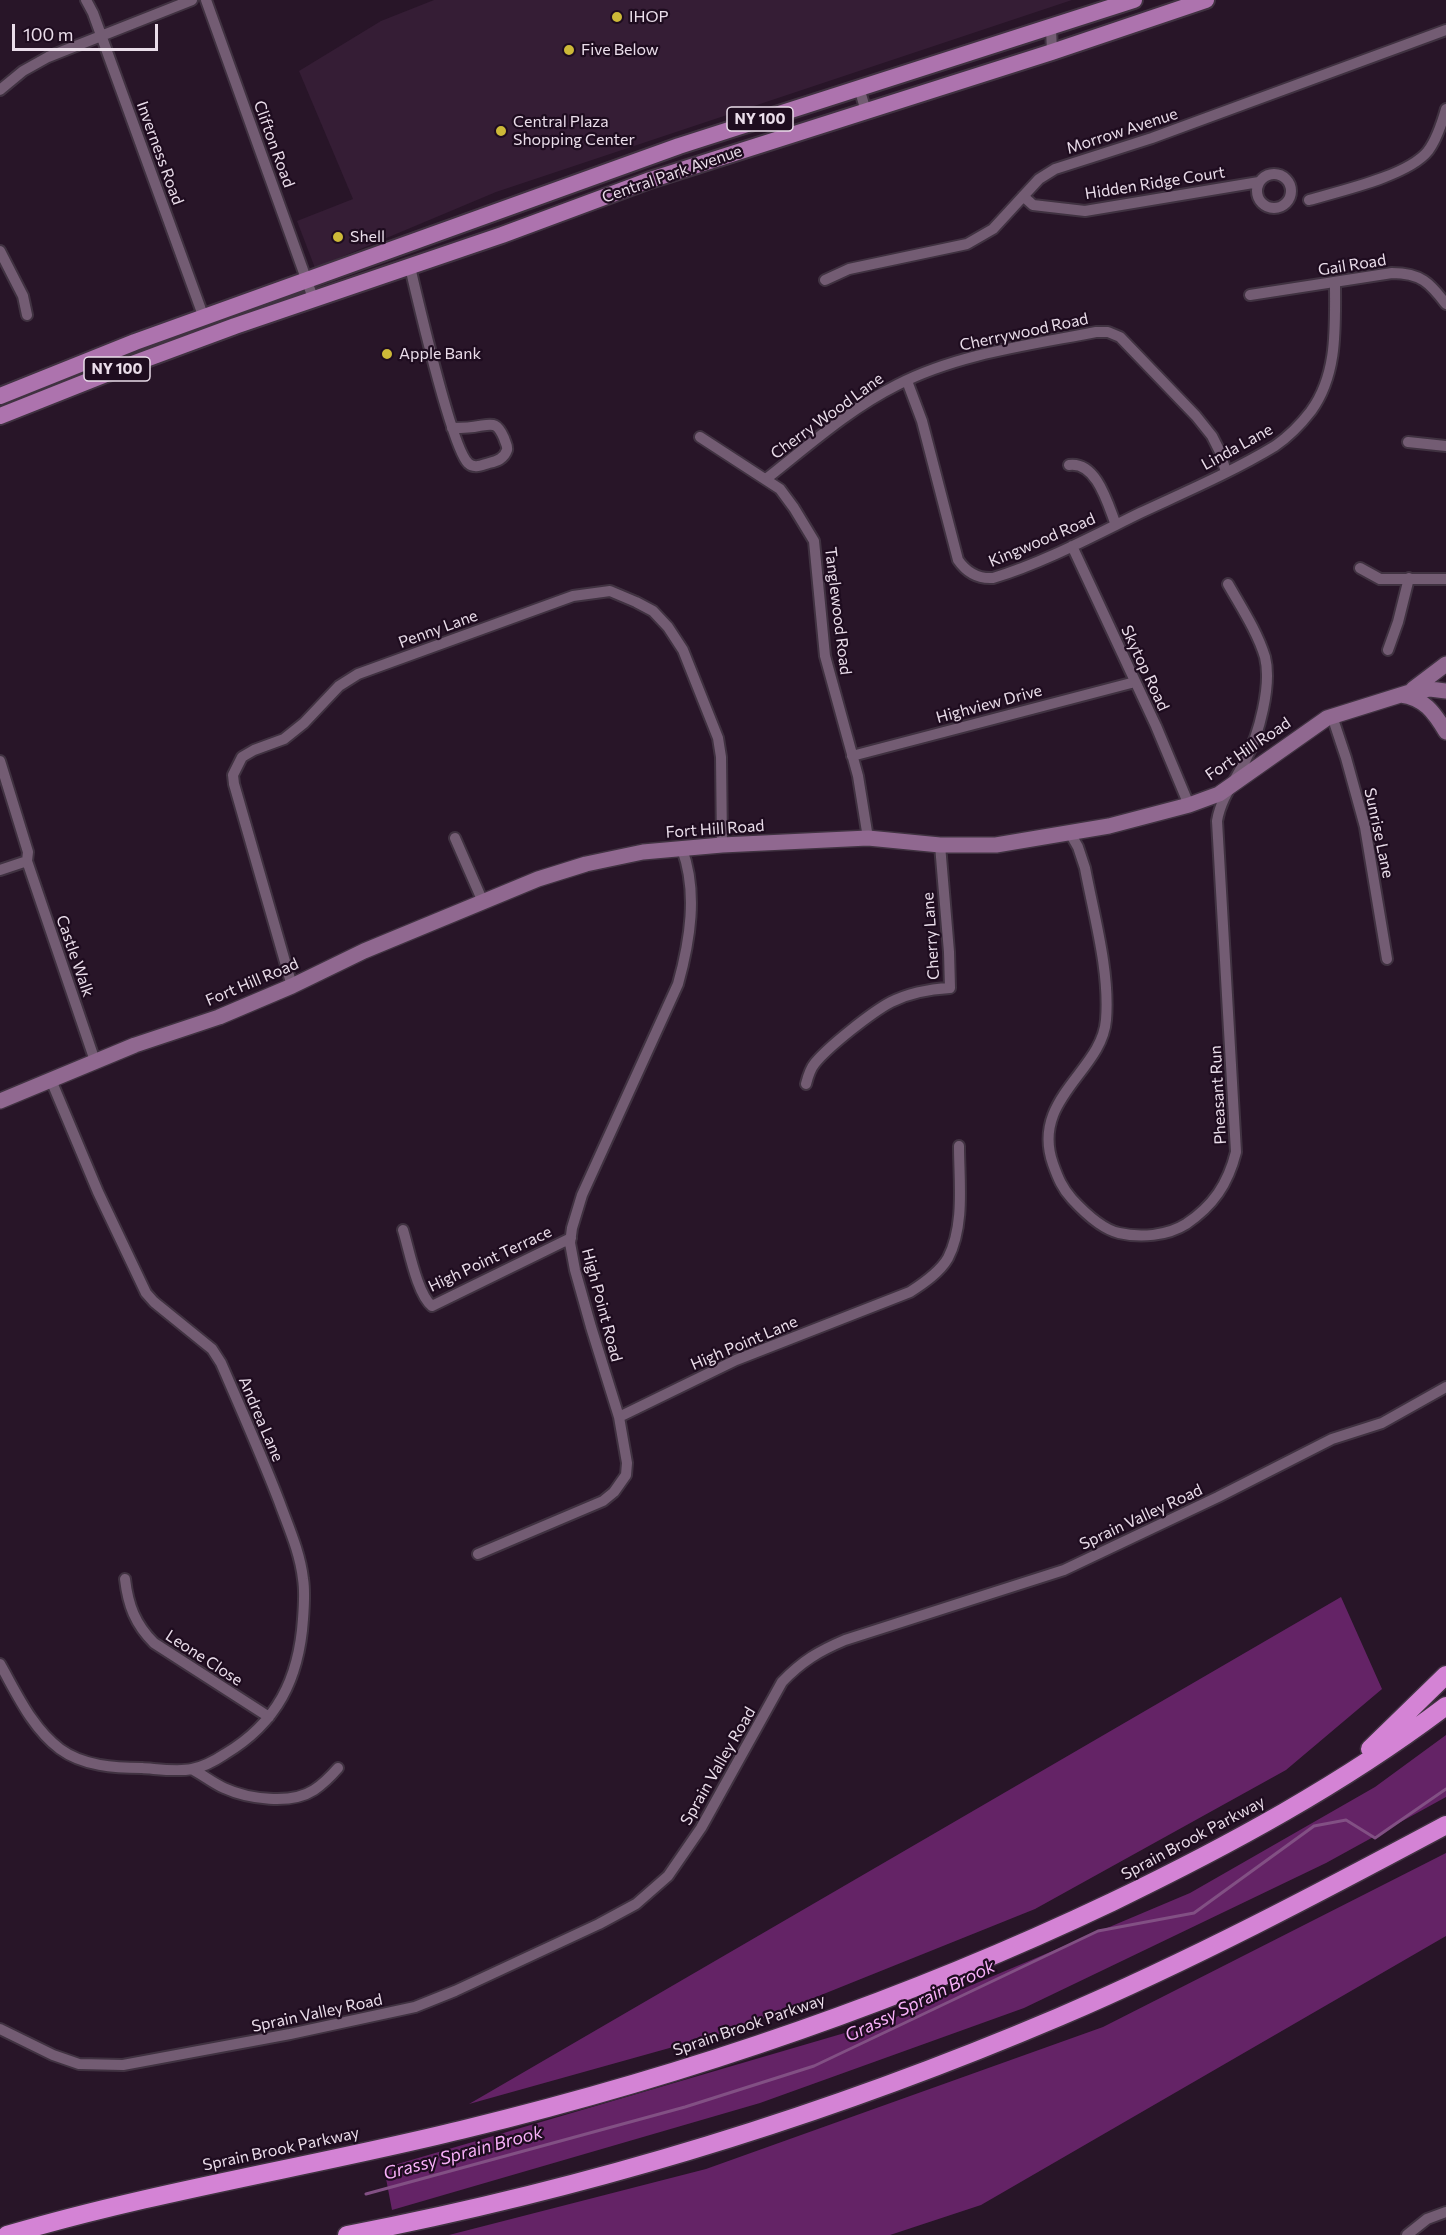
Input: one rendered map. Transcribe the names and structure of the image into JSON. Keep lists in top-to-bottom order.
{
  "streets": {
    "highway": ["Sprain Brook Parkway"],
    "main road": ["NY 100", "Central Park Avenue"],
    "street": [
      "Morrow Avenue",
      "Clifton Road",
      "Inverness Road",
      "Hidden Ridge Court",
      "Gail Road",
      "Cherrywood Road",
      "Cherry Wood Lane",
      "Linda Lane",
      "Kingwood Road",
      "Tanglewood Road",
      "Penny Lane",
      "Skytop Road",
      "Highview Drive",
      "Fort Hill Road",
      "Sunrise Lane",
      "Cherry Lane",
      "Castle Walk",
      "Pheasant Run",
      "High Point Terrace",
      "High Point Road",
      "High Point Lane",
      "Andrea Lane",
      "Sprain Valley Road",
      "Leone Close"
    ]
  },
  "crossings": [
    ["NY 100", "Clifton Road"],
    ["NY 100", "Inverness Road"],
    ["NY 100", "Central Park Avenue"],
    ["Morrow Avenue", "Hidden Ridge Court"],
    ["Clifton Road", "Central Park Avenue"],
    ["Gail Road", "Linda Lane"],
    ["Cherrywood Road", "Cherry Wood Lane"],
    ["Cherrywood Road", "Linda Lane"],
    ["Cherrywood Road", "Kingwood Road"],
    ["Cherry Wood Lane", "Kingwood Road"],
    ["Cherry Wood Lane", "Tanglewood Road"],
    ["Linda Lane", "Kingwood Road"],
    ["Kingwood Road", "Skytop Road"],
    ["Tanglewood Road", "Highview Drive"],
    ["Tanglewood Road", "Fort Hill Road"],
    ["Penny Lane", "Fort Hill Road"],
    ["Skytop Road", "Highview Drive"],
    ["Skytop Road", "Fort Hill Road"],
    ["Fort Hill Road", "Sunrise Lane"],
    ["Fort Hill Road", "Cherry Lane"],
    ["Fort Hill Road", "Castle Walk"],
    ["Fort Hill Road", "Pheasant Run"],
    ["Fort Hill Road", "High Point Road"],
    ["Fort Hill Road", "Andrea Lane"],
    ["High Point Terrace", "High Point Road"],
    ["High Point Road", "High Point Lane"],
    ["Andrea Lane", "Leone Close"]
  ],
  "water": ["Grassy Sprain Brook"],
  "places": [
    "IHOP",
    "Five Below",
    "Central Plaza Shopping Center",
    "Shell",
    "Apple Bank"
  ],
  "scale_bar": "100 m"
}
